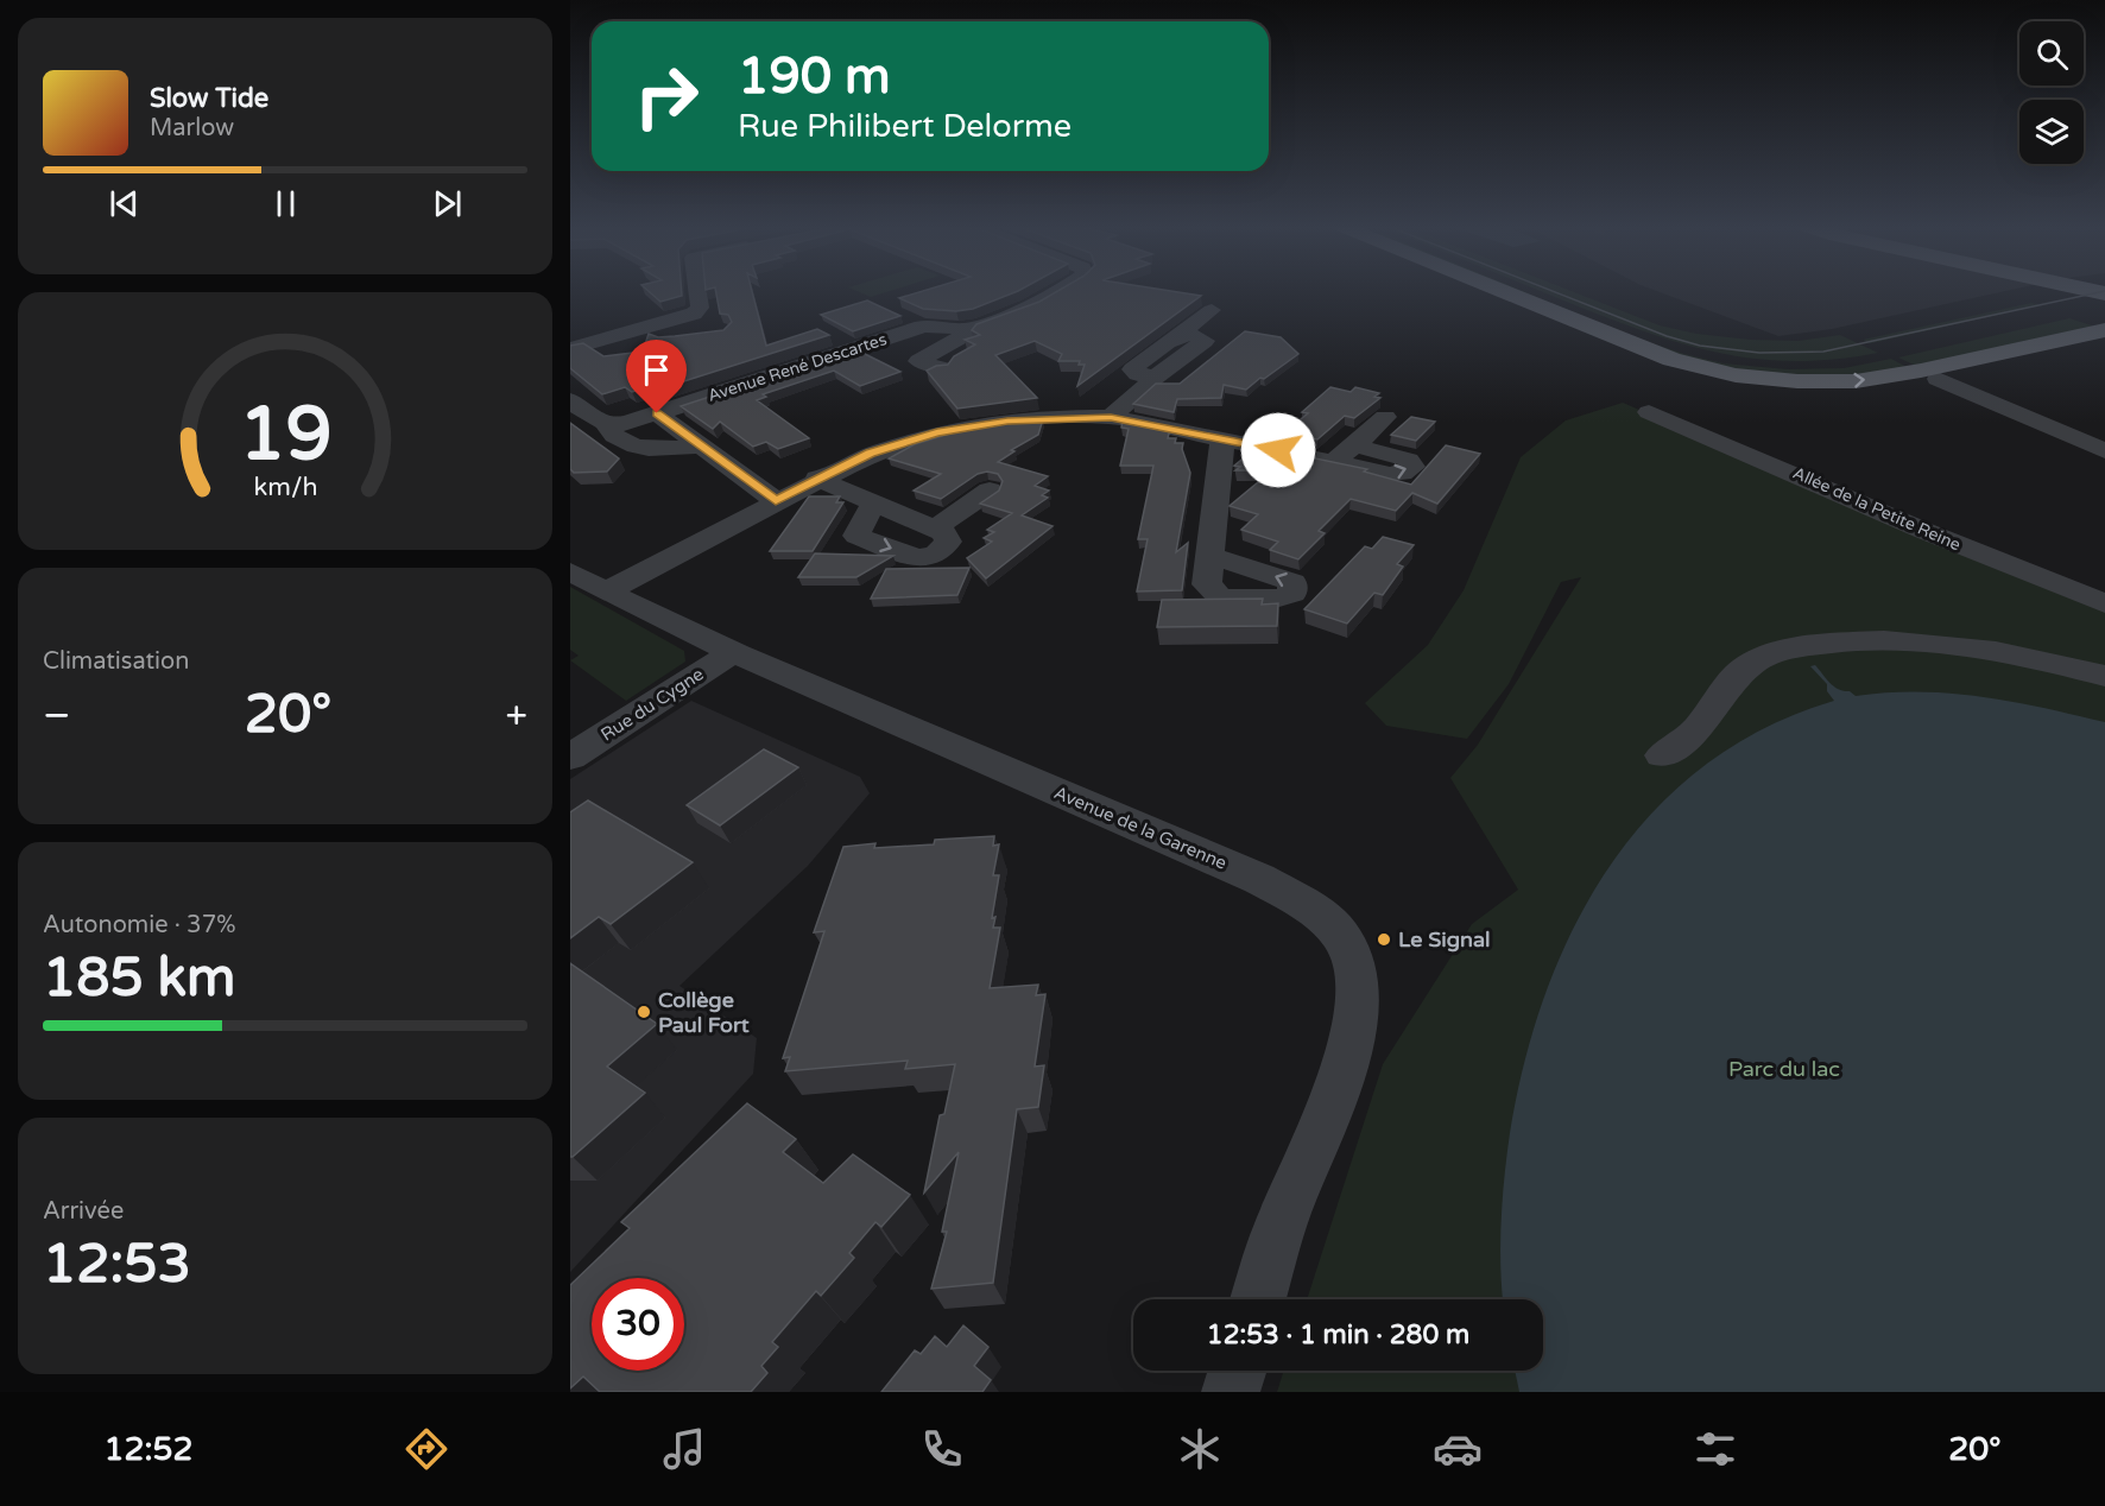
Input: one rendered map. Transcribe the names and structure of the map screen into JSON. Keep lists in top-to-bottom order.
{
  "streets": {
    "street": [
      "Avenue René Descartes",
      "Allée de la Petite Reine",
      "Rue du Cygne",
      "Avenue de la Garenne"
    ]
  },
  "crossings": [
    ["Rue du Cygne", "Avenue de la Garenne"]
  ],
  "parks": ["Parc du lac"],
  "places": ["Le Signal", "Collège Paul Fort"],
  "page": {
    "turn": ["190 m", "Rue Philibert Delorme"],
    "song": ["Slow Tide", "Marlow"],
    "tile": [
      "Climatisation",
      ["Autonomie · 37%", "185 km"],
      ["Arrivée", "12:53"]
    ],
    "heat": ["−", "20°", "+"],
    "limit": "30",
    "trip": "12:53 · 1 min · 280 m",
    "tabs": ["12:52", "20°"],
    "gauge": ["19", "km/h"]
  }
}
